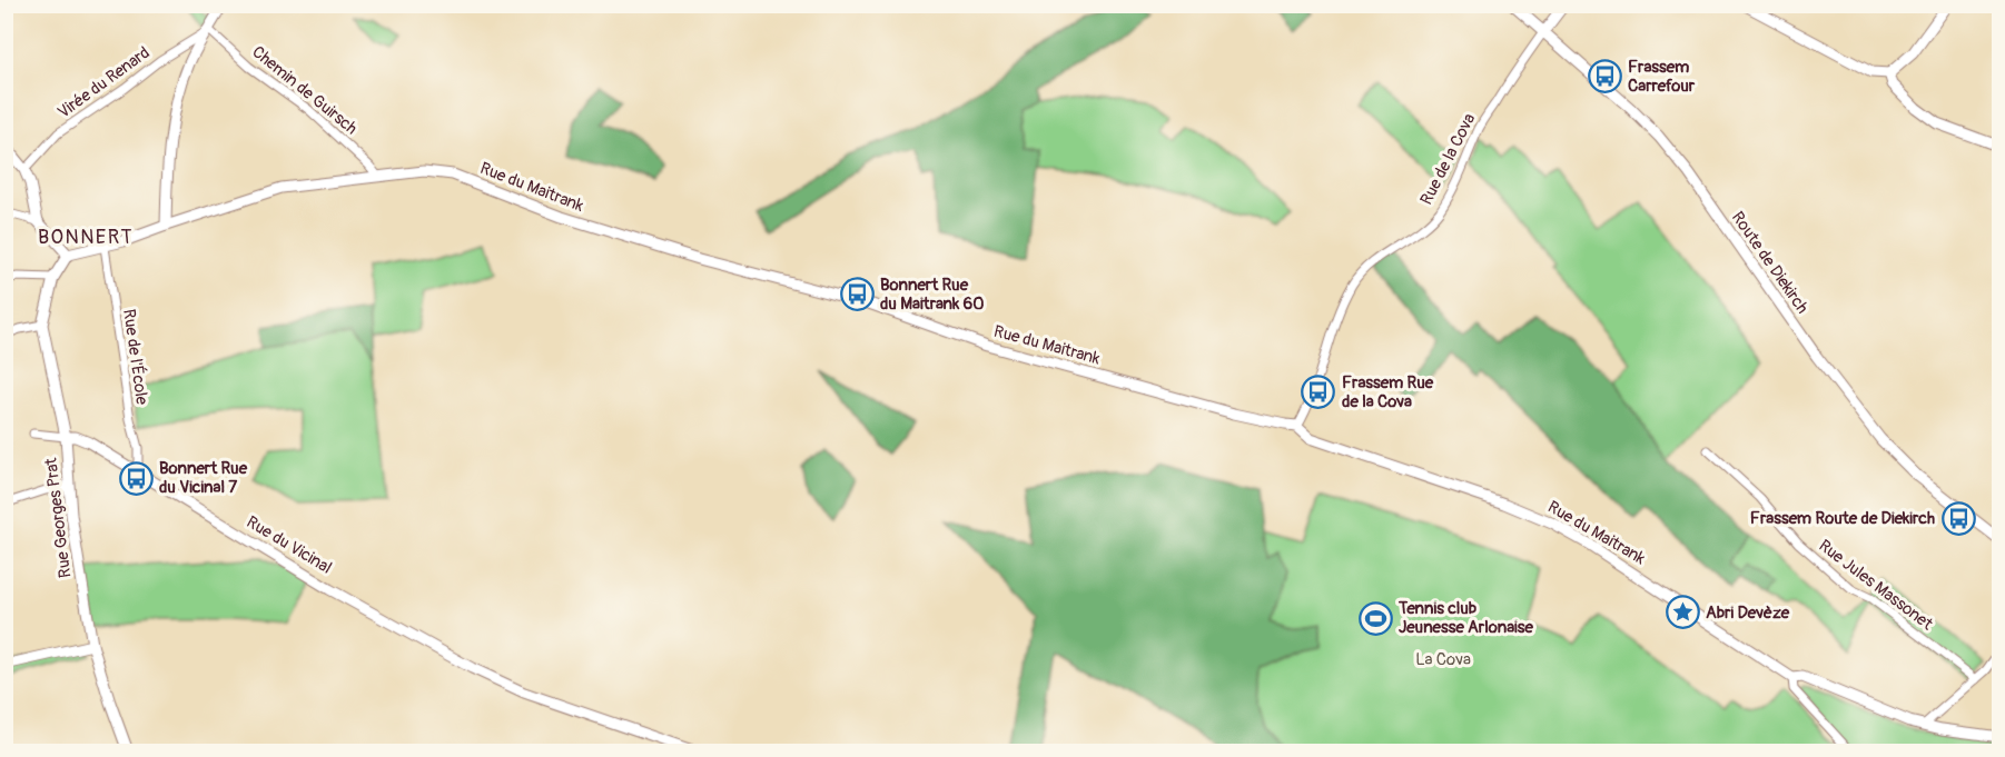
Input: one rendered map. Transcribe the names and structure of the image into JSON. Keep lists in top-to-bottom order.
{
  "streets": {
    "street": [
      "Virée du Renard",
      "Chemin de Guirsch",
      "Rue de la Cova",
      "Rue du Maitrank",
      "Route de Diekirch",
      "Rue de l'École",
      "Rue Georges Prat",
      "Rue du Vicinal",
      "Rue Jules Massonet"
    ]
  },
  "crossings": [
    ["Virée du Renard", "Chemin de Guirsch"],
    ["Chemin de Guirsch", "Rue du Maitrank"],
    ["Rue de la Cova", "Rue du Maitrank"],
    ["Rue de la Cova", "Route de Diekirch"],
    ["Rue du Maitrank", "Rue de l'École"],
    ["Rue de l'École", "Rue du Vicinal"],
    ["Rue Georges Prat", "Rue du Vicinal"]
  ],
  "districts": ["BONNERT"],
  "parks": ["La Cova"],
  "places": {
    "bus stop": [
      "Frassem Carrefour",
      "Bonnert Rue du Maitrank 60",
      "Frassem Rue de la Cova",
      "Bonnert Rue du Vicinal 7",
      "Frassem Route de Diekirch"
    ],
    "place": ["Abri Devèze"],
    "sports": ["Tennis club Jeunesse Arlonaise"]
  }
}
